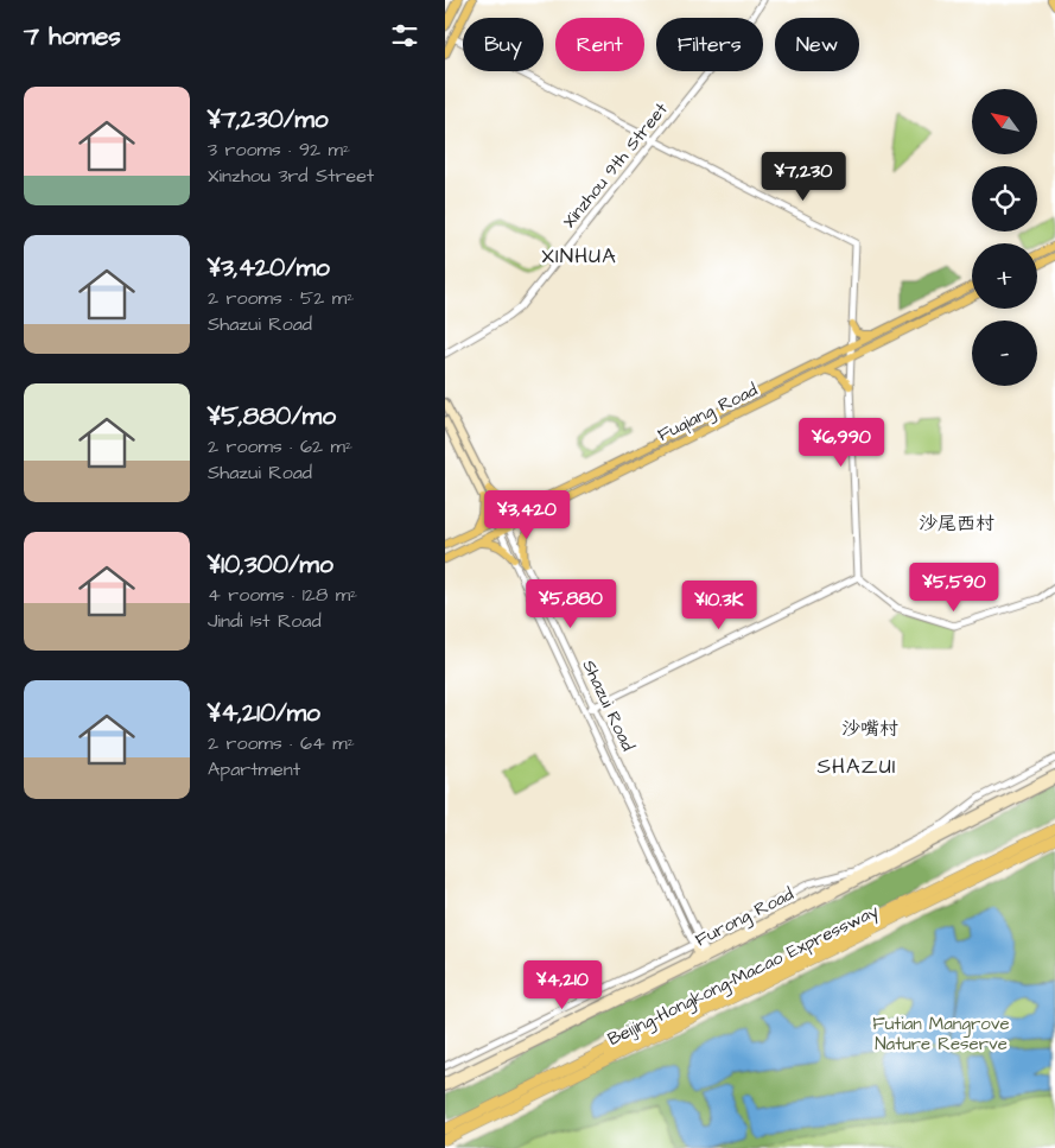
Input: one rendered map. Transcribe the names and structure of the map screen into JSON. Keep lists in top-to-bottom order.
{
  "streets": {
    "highway": ["Beijing-Hongkong-Macao Expressway"],
    "main road": ["Fuqiang Road", "Shazui Road", "Furong Road"],
    "street": ["Xinzhou 9th Street"]
  },
  "crossings": [
    ["Fuqiang Road", "Shazui Road"],
    ["Shazui Road", "Furong Road"]
  ],
  "districts": [
    "XINHUA",
    "沙尾西村",
    "沙嘴村",
    "SHAZUI"
  ],
  "parks": ["Futian Mangrove Nature Reserve"],
  "north": "top left",
  "page": {
    "heading": "7 homes",
    "chip": [
      "Buy",
      "Rent",
      "Filters",
      "New"
    ],
    "list": [
      {
        "name": "¥7,230/mo",
        "note": "3 rooms · 92 m² · Xinzhou 3rd Street"
      },
      {
        "name": "¥3,420/mo",
        "note": "2 rooms · 52 m² · Shazui Road"
      },
      {
        "name": "¥5,880/mo",
        "note": "2 rooms · 62 m² · Shazui Road"
      },
      {
        "name": "¥10,300/mo",
        "note": "4 rooms · 128 m² · Jindi 1st Road"
      },
      {
        "name": "¥4,210/mo",
        "note": "2 rooms · 64 m² · Apartment"
      }
    ],
    "map_buttons": ["+", "−"],
    "price": [
      "¥7,230",
      "¥6,990",
      "¥3,420",
      "¥5,590",
      "¥5,880",
      "¥10.3K",
      "¥4,210"
    ]
  }
}
